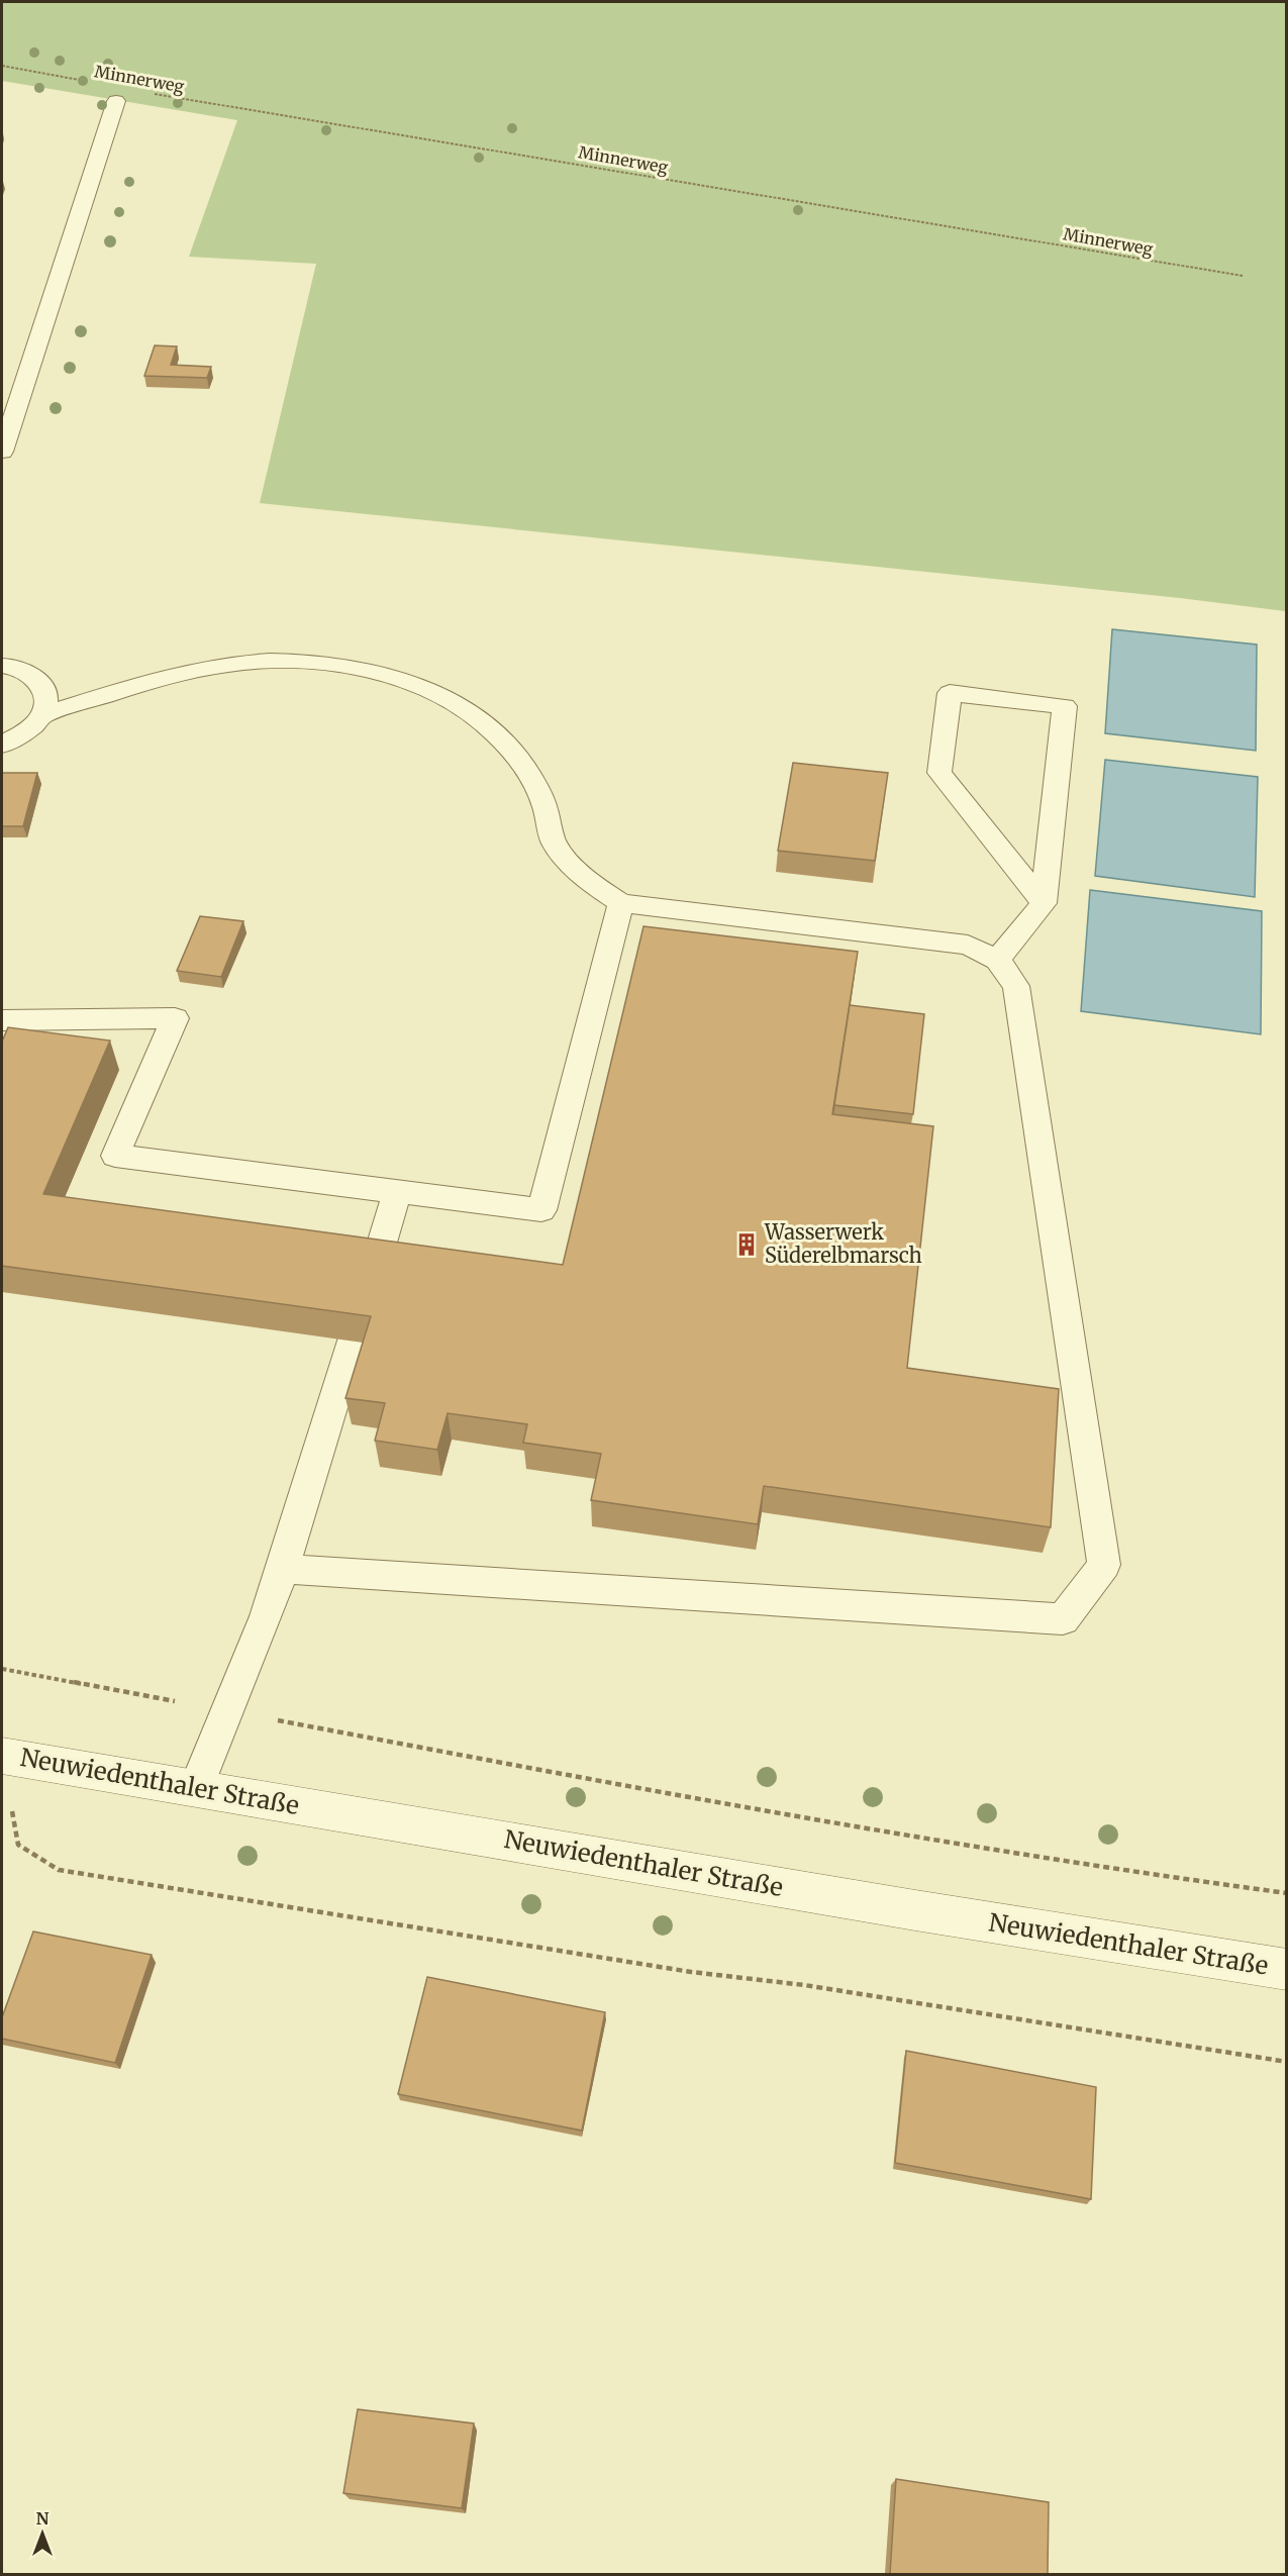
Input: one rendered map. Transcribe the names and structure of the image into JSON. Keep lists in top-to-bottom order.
{
  "streets": {
    "street": ["Neuwiedenthaler Straße"],
    "path": ["Minnerweg"]
  },
  "places": {
    "building": ["Wasserwerk Süderelbmarsch"]
  },
  "north": "top"
}
